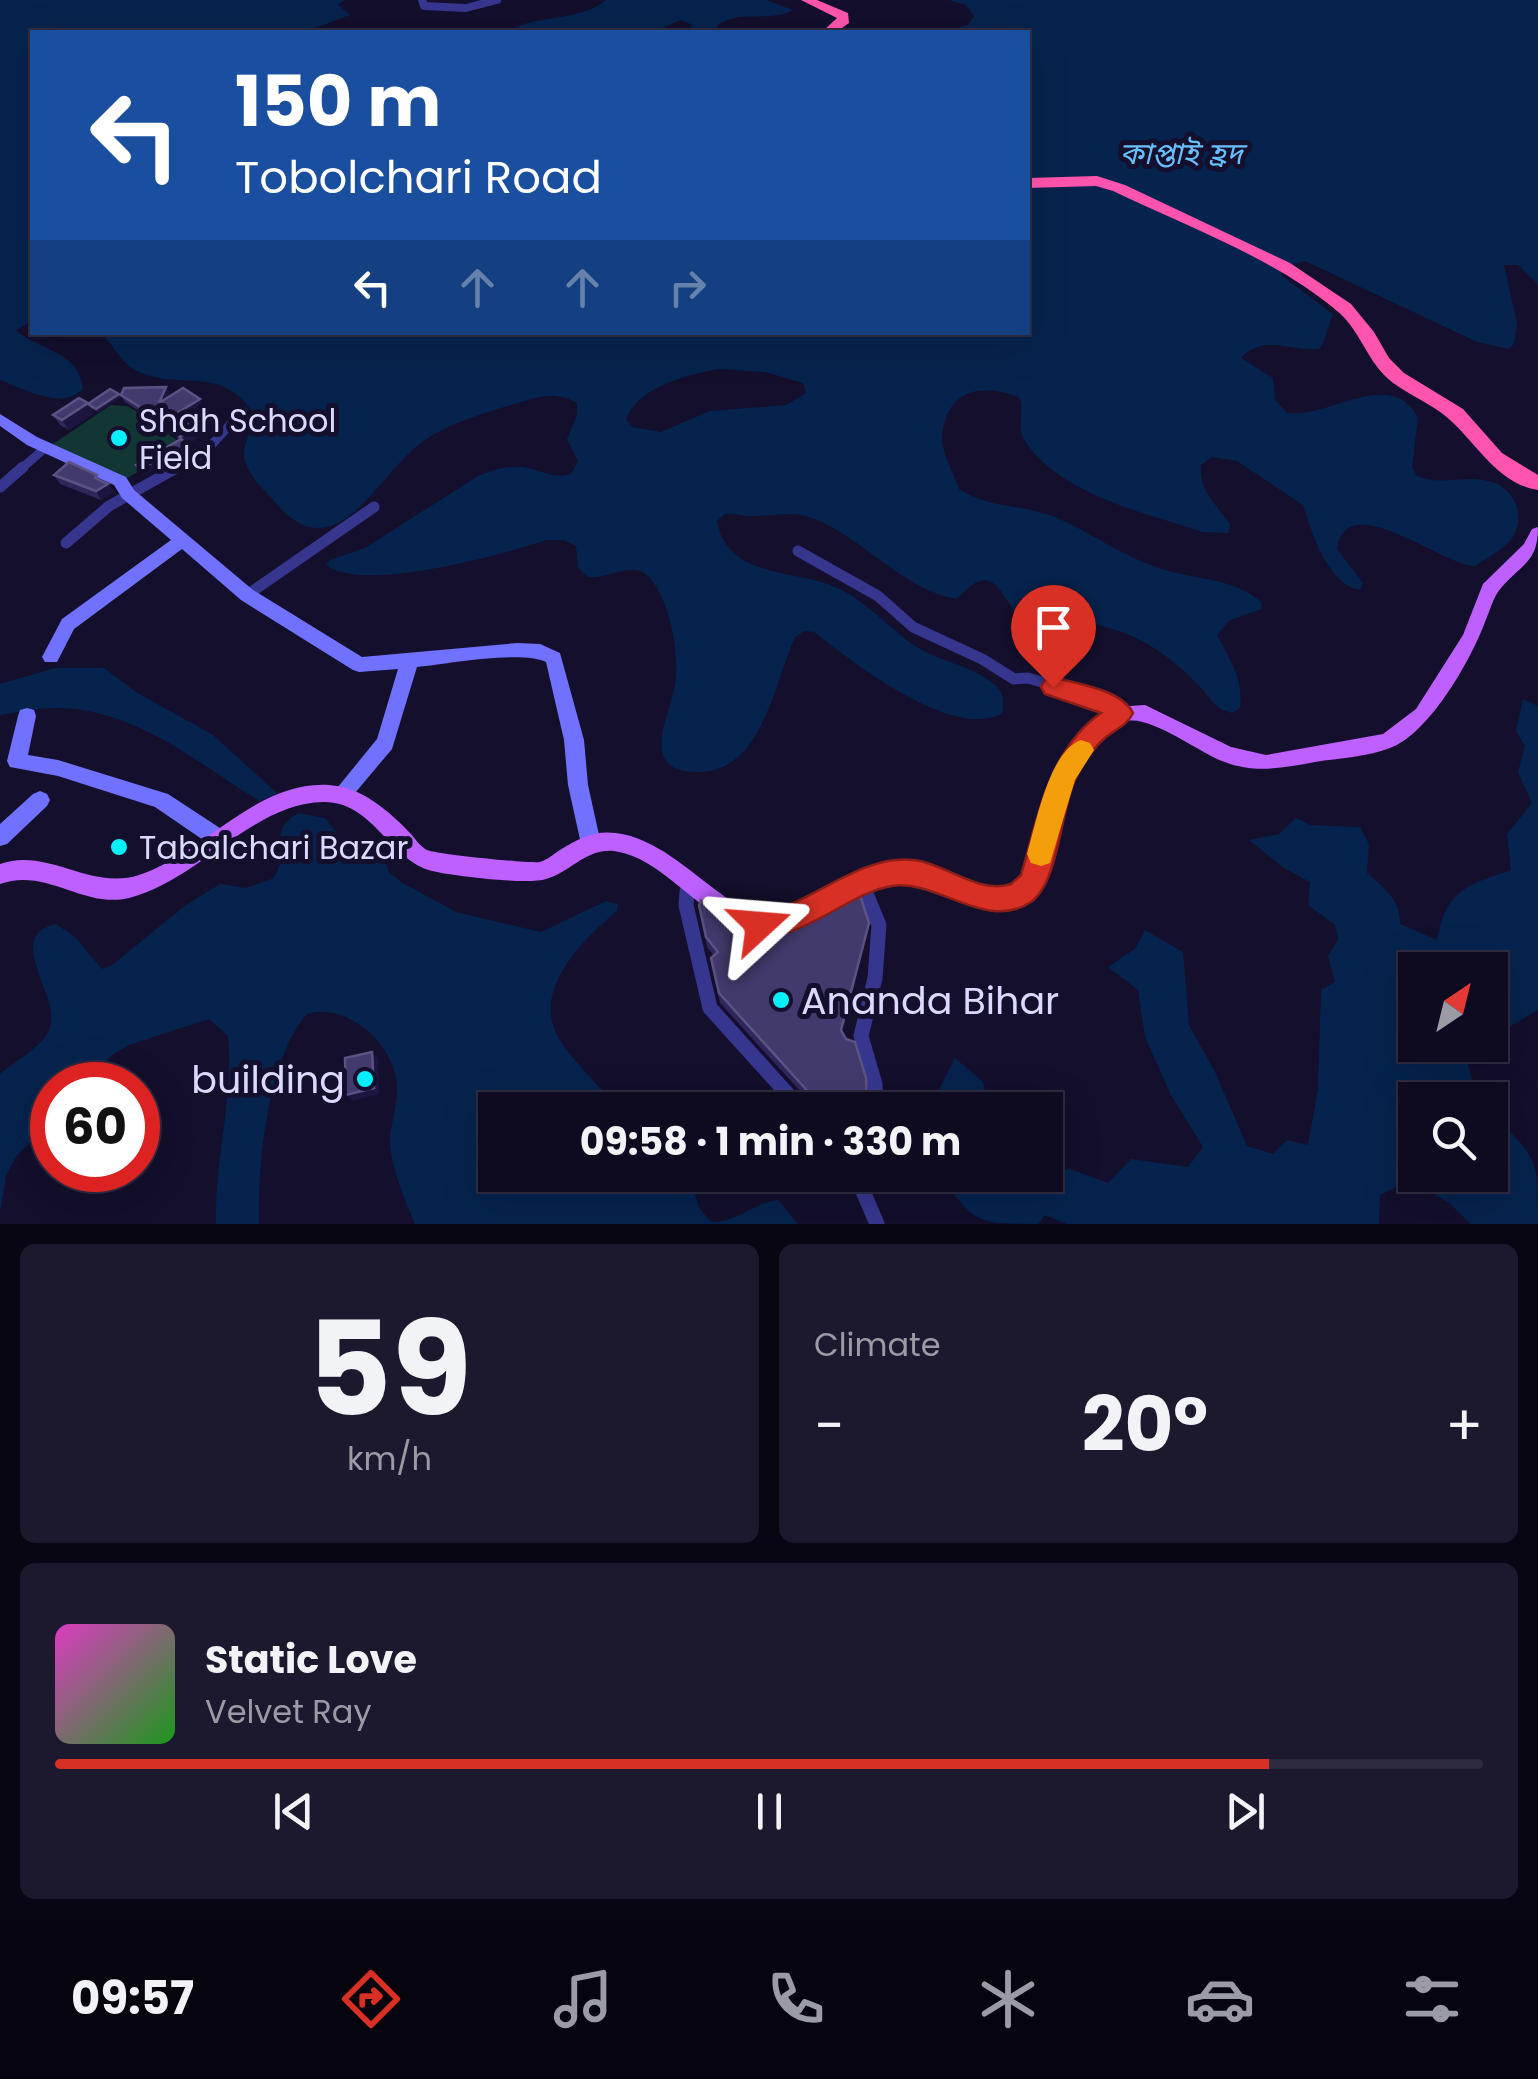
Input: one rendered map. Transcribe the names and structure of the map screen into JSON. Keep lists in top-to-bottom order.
{
  "water": ["কাপ্তাই হ্রদ"],
  "places": [
    "Shah School Field",
    "Tabalchari Bazar",
    "Ananda Bihar",
    "building"
  ],
  "north": "top right",
  "page": {
    "turn": ["150 m", "Tobolchari Road"],
    "limit": "60",
    "trip": "09:58 · 1 min · 330 m",
    "tile": [
      ["59", "km/h"],
      "Climate"
    ],
    "heat": ["−", "20°", "+"],
    "song": ["Static Love", "Velvet Ray"],
    "tabs": "09:57"
  }
}
